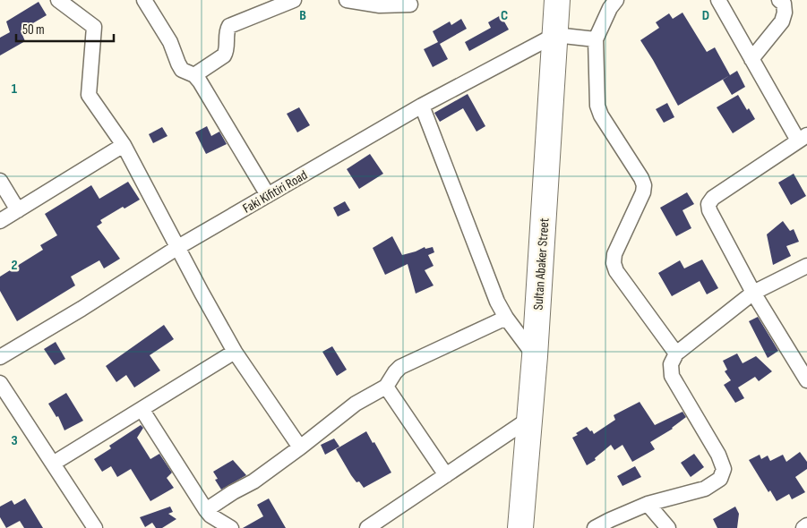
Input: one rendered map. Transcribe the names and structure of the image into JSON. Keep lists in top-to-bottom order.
{
  "streets": {
    "highway": ["Sultan Abaker Street"],
    "street": ["Faki Kifitiri Road"]
  },
  "crossings": [
    ["Faki Kifitiri Road", "Sultan Abaker Street"]
  ],
  "scale_bar": "50 m",
  "grid": {
    "columns": ["B", "C", "D"],
    "rows": ["1", "2", "3"]
  }
}
